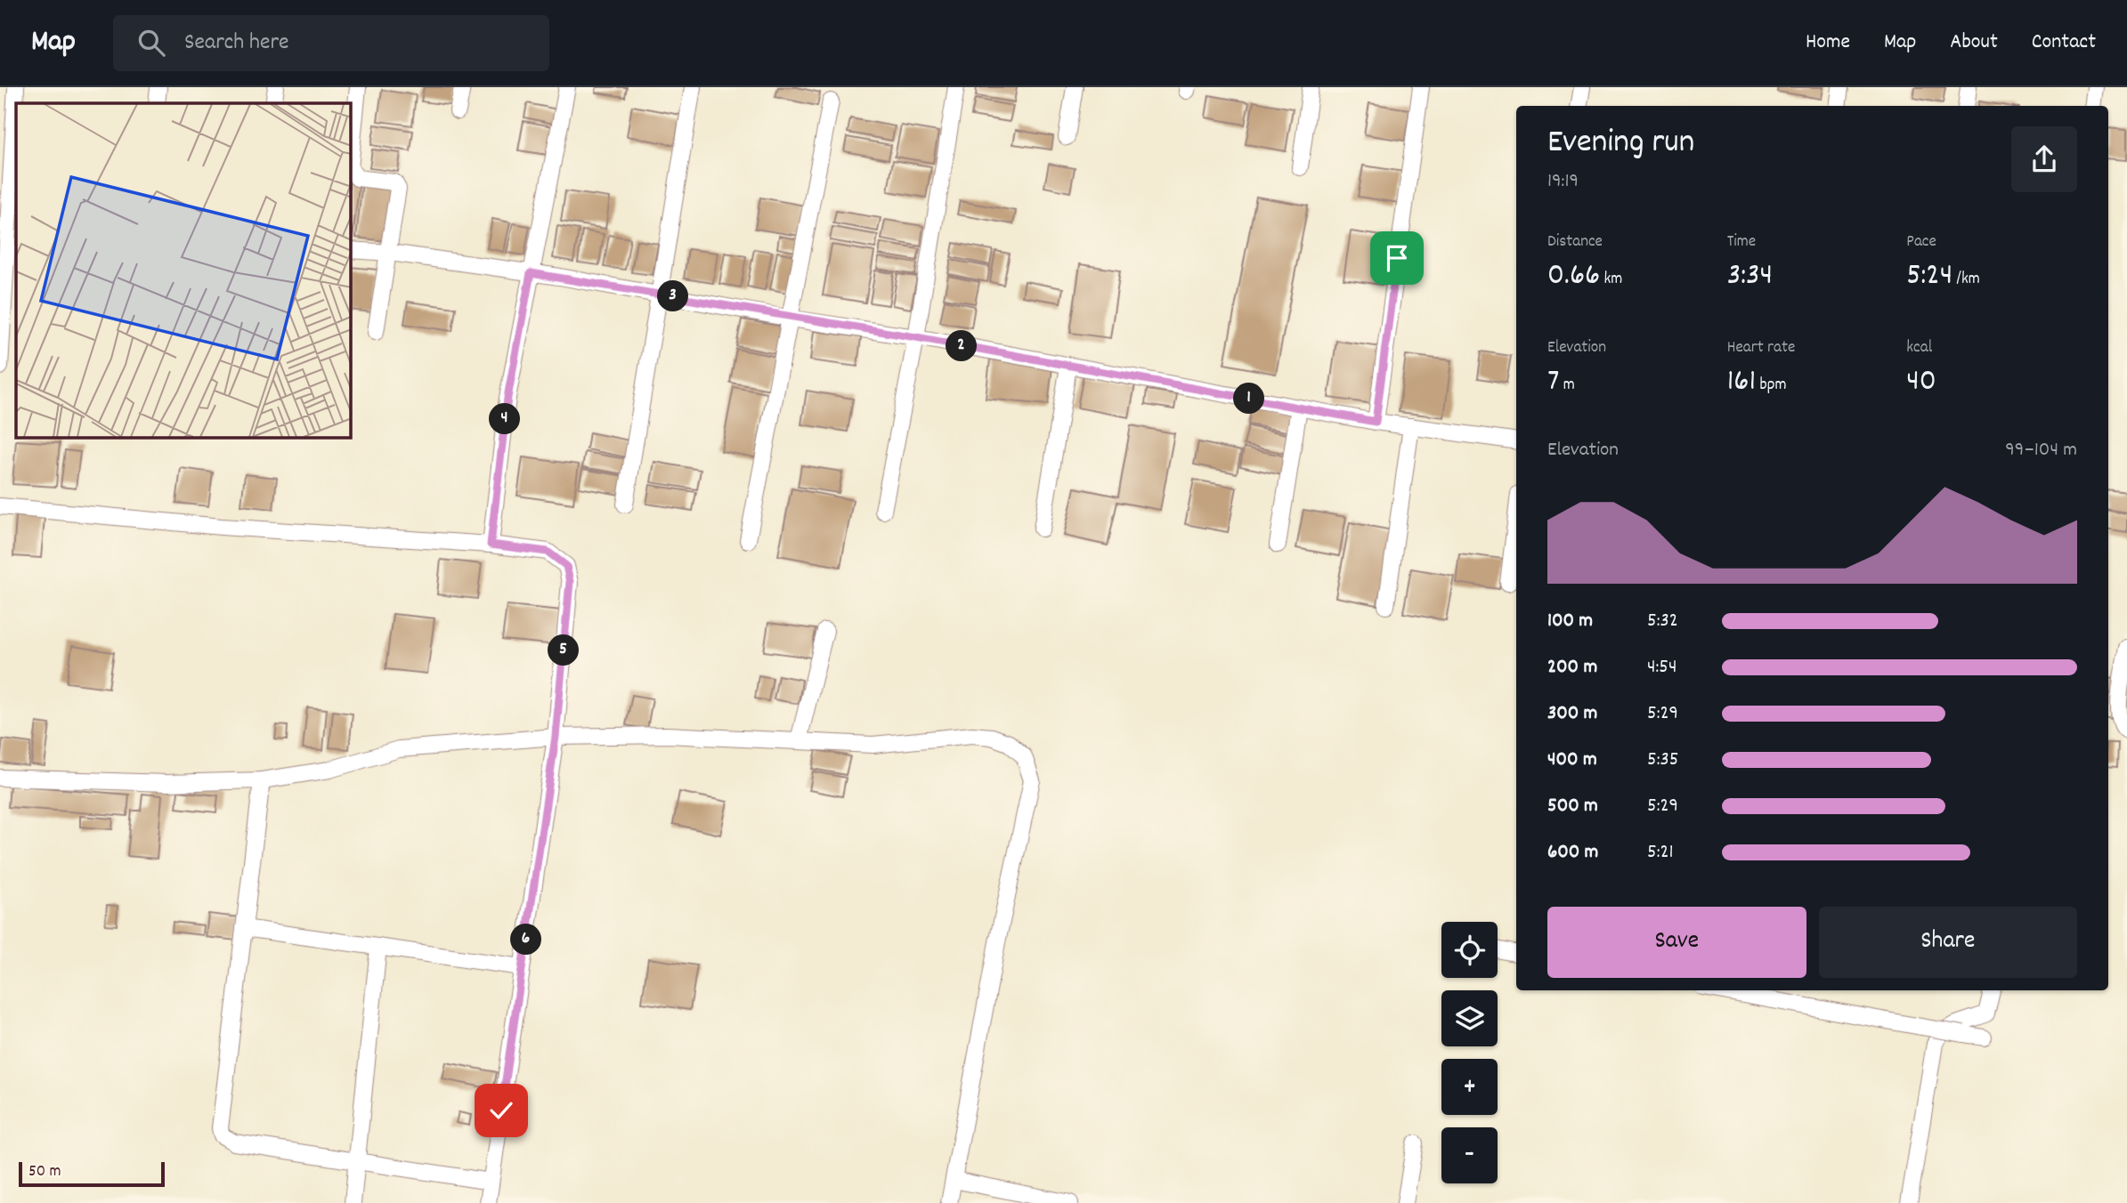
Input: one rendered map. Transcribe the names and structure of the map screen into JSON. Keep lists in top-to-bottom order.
{
  "scale_bar": "50 m",
  "page": {
    "header": "Map",
    "search": "Search here",
    "nav": [
      "Home",
      "Map",
      "About",
      "Contact"
    ],
    "heading": ["Evening run", "19:19"],
    "stats": [
      ["Distance", "0.66 km"],
      ["Time", "3:34"],
      ["Pace", "5:24 /km"],
      ["Elevation", "7 m"],
      ["Heart rate", "161 bpm"],
      ["kcal", "40"]
    ],
    "pins": [
      "3",
      "2",
      "1",
      "4",
      "5",
      "6"
    ],
    "chart": ["Elevation", "99–104 m"],
    "list": [
      {
        "name": "100 m",
        "note": "5:32"
      },
      {
        "name": "200 m",
        "note": "4:54"
      },
      {
        "name": "300 m",
        "note": "5:29"
      },
      {
        "name": "400 m",
        "note": "5:35"
      },
      {
        "name": "500 m",
        "note": "5:29"
      },
      {
        "name": "600 m",
        "note": "5:21"
      }
    ],
    "buttons": ["Save", "Share"],
    "map_buttons": ["+", "−"],
    "scale": "50 m"
  }
}
